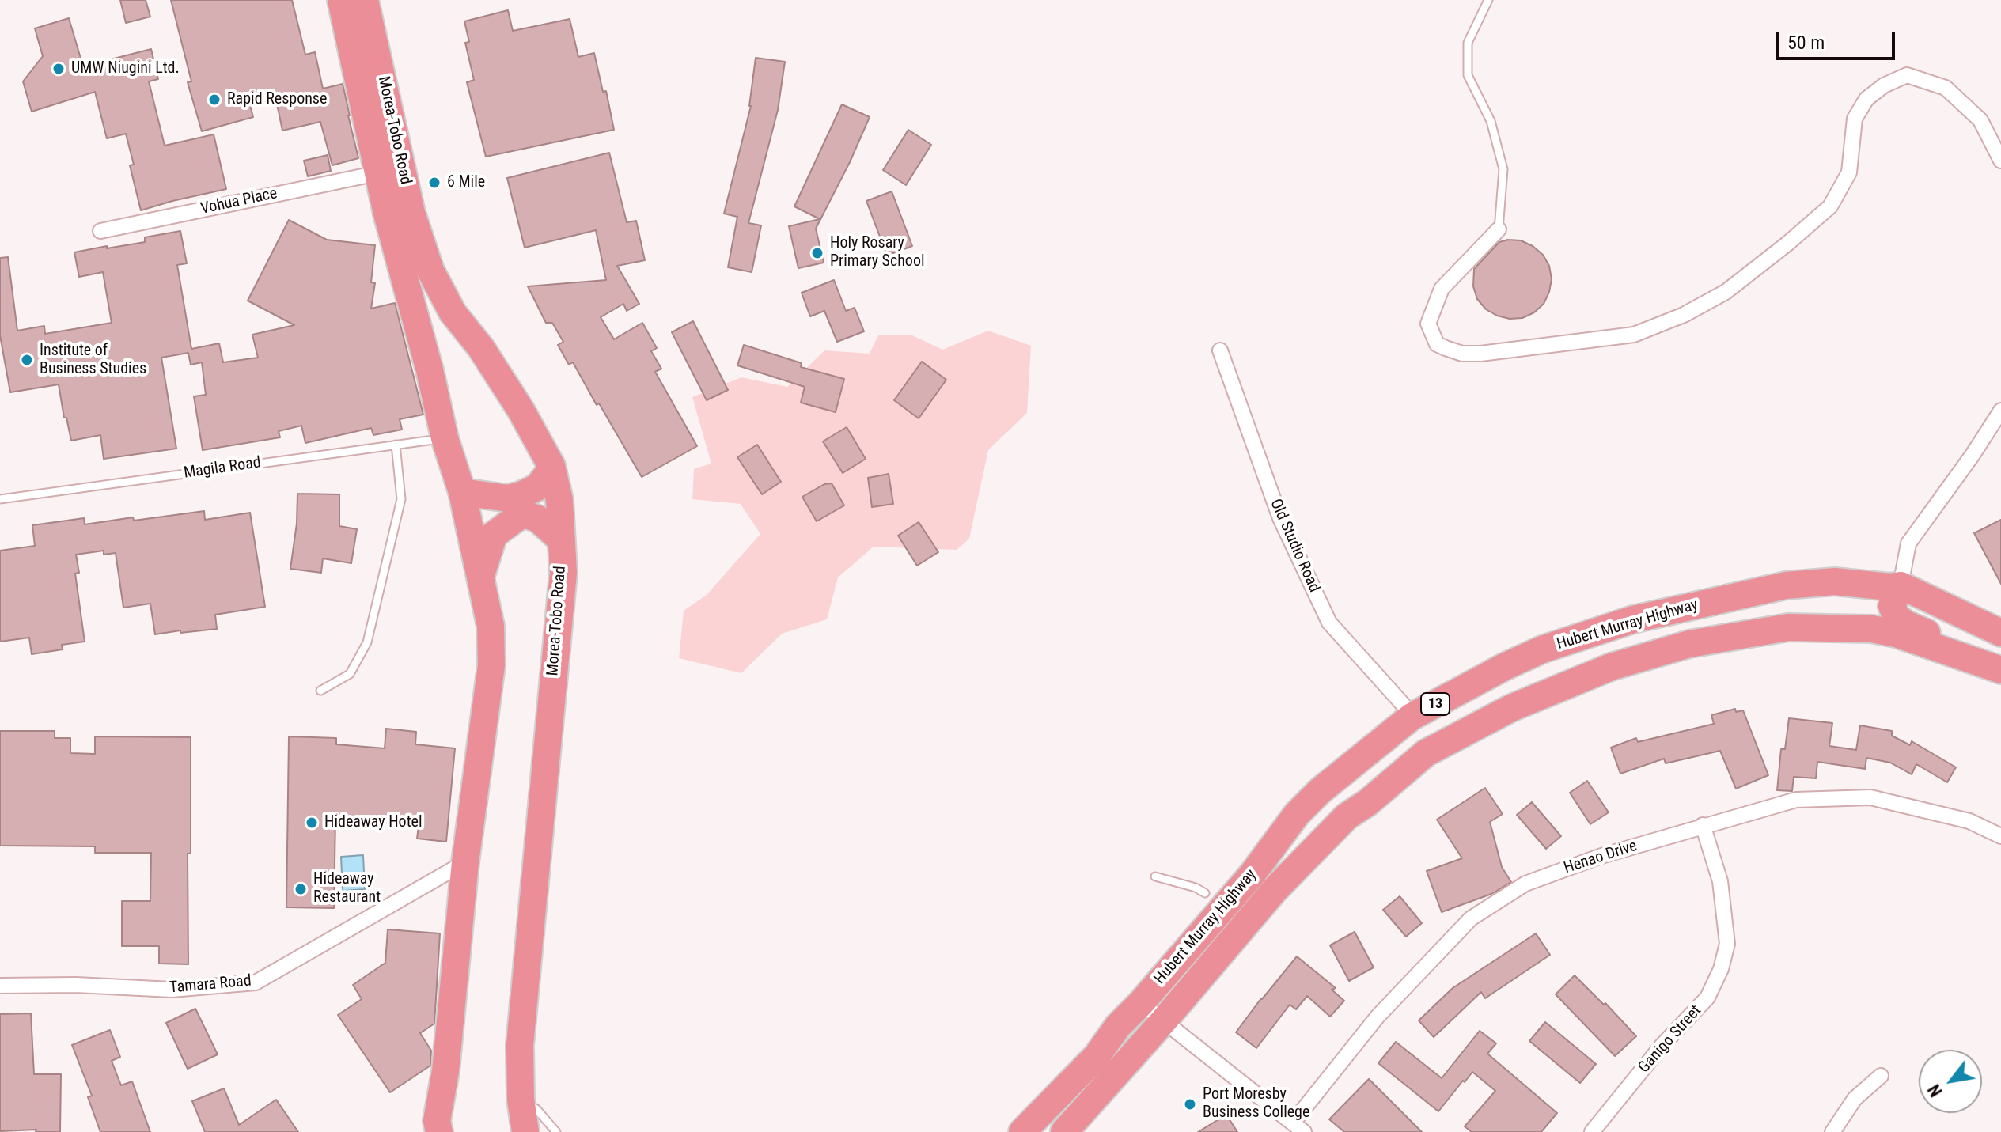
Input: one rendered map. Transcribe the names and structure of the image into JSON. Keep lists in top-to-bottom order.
{
  "streets": {
    "highway": ["Morea-Tobo Road", "Hubert Murray Highway", "13"],
    "street": [
      "Vohua Place",
      "Old Studio Road",
      "Henao Drive",
      "Tamara Road",
      "Ganigo Street"
    ],
    "lane": ["Magila Road"]
  },
  "crossings": [
    ["Morea-Tobo Road", "Vohua Place"],
    ["Morea-Tobo Road", "Magila Road"],
    ["Morea-Tobo Road", "Tamara Road"],
    ["Old Studio Road", "Hubert Murray Highway"],
    ["Henao Drive", "Ganigo Street"]
  ],
  "places": [
    "UMW Niugini Ltd.",
    "Rapid Response",
    "6 Mile",
    "Holy Rosary Primary School",
    "Institute of Business Studies",
    "Hideaway Hotel",
    "Hideaway Restaurant",
    "Port Moresby Business College"
  ],
  "scale_bar": "50 m",
  "north": "bottom left"
}
